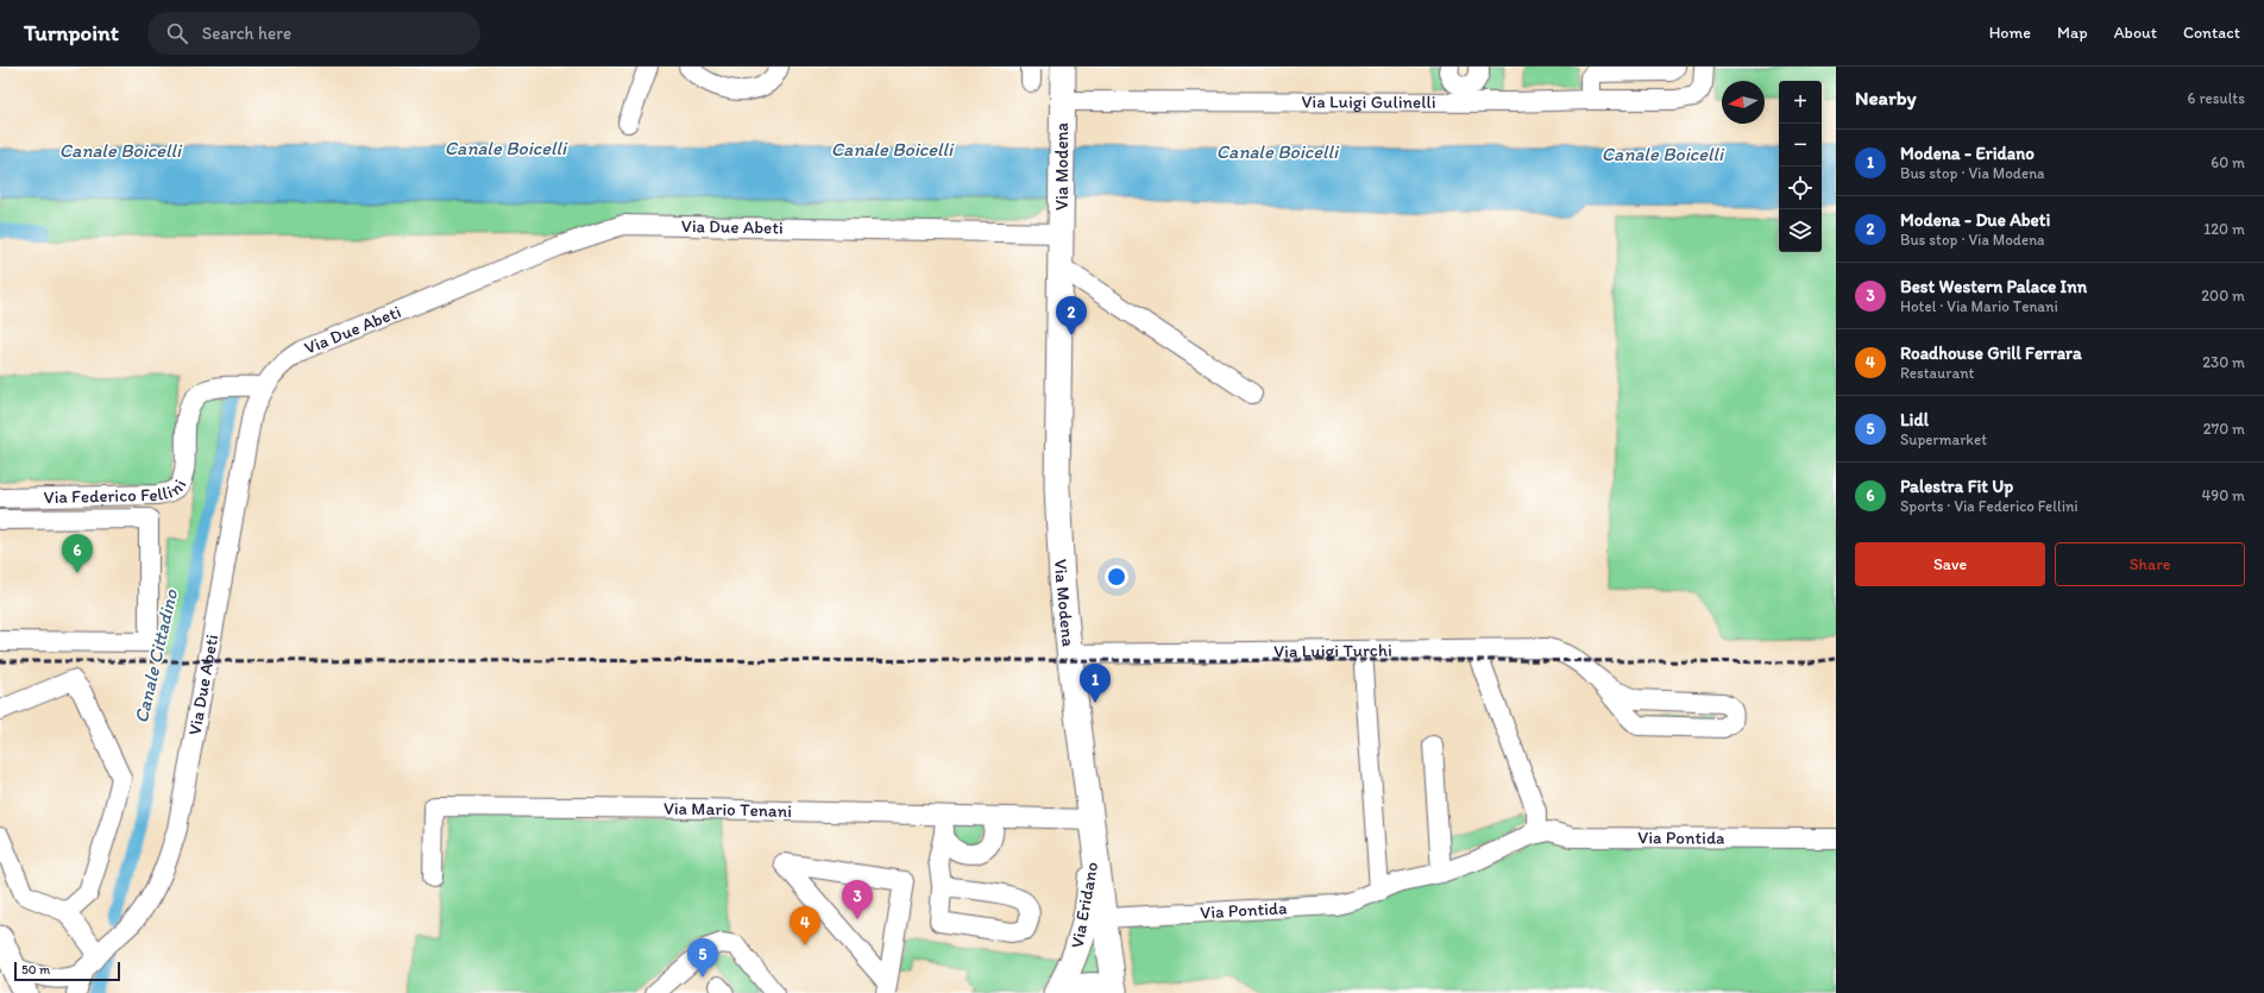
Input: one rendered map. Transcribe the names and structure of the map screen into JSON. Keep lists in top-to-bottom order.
{
  "streets": {
    "main road": ["Via Modena", "Via Eridano"],
    "street": [
      "Via Luigi Gulinelli",
      "Via Due Abeti",
      "Via Federico Fellini",
      "Via Luigi Turchi",
      "Via Mario Tenani",
      "Via Pontida"
    ]
  },
  "crossings": [
    ["Via Luigi Gulinelli", "Via Modena"],
    ["Via Modena", "Via Due Abeti"],
    ["Via Modena", "Via Luigi Turchi"],
    ["Via Modena", "Via Mario Tenani"],
    ["Via Modena", "Via Pontida"],
    ["Via Modena", "Via Eridano"],
    ["Via Due Abeti", "Via Federico Fellini"],
    ["Via Mario Tenani", "Via Eridano"]
  ],
  "water": ["Canale Boicelli", "Canale Cittadino"],
  "scale_bar": "50 m",
  "north": "left",
  "page": {
    "header": "Turnpoint",
    "search": "Search here",
    "nav": [
      "Home",
      "Map",
      "About",
      "Contact"
    ],
    "heading": ["Nearby", "6 results"],
    "map_buttons": ["+", "−"],
    "list": [
      {
        "mark": "1",
        "name": "Modena - Eridano",
        "note": "Bus stop · Via Modena",
        "value": "60 m"
      },
      {
        "mark": "2",
        "name": "Modena - Due Abeti",
        "note": "Bus stop · Via Modena",
        "value": "120 m"
      },
      {
        "mark": "3",
        "name": "Best Western Palace Inn",
        "note": "Hotel · Via Mario Tenani",
        "value": "200 m"
      },
      {
        "mark": "4",
        "name": "Roadhouse Grill Ferrara",
        "note": "Restaurant",
        "value": "230 m"
      },
      {
        "mark": "5",
        "name": "Lidl",
        "note": "Supermarket",
        "value": "270 m"
      },
      {
        "mark": "6",
        "name": "Palestra Fit Up",
        "note": "Sports · Via Federico Fellini",
        "value": "490 m"
      }
    ],
    "pins": [
      "2",
      "6",
      "1",
      "3",
      "4",
      "5"
    ],
    "buttons": ["Save", "Share"],
    "scale": "50 m"
  }
}
